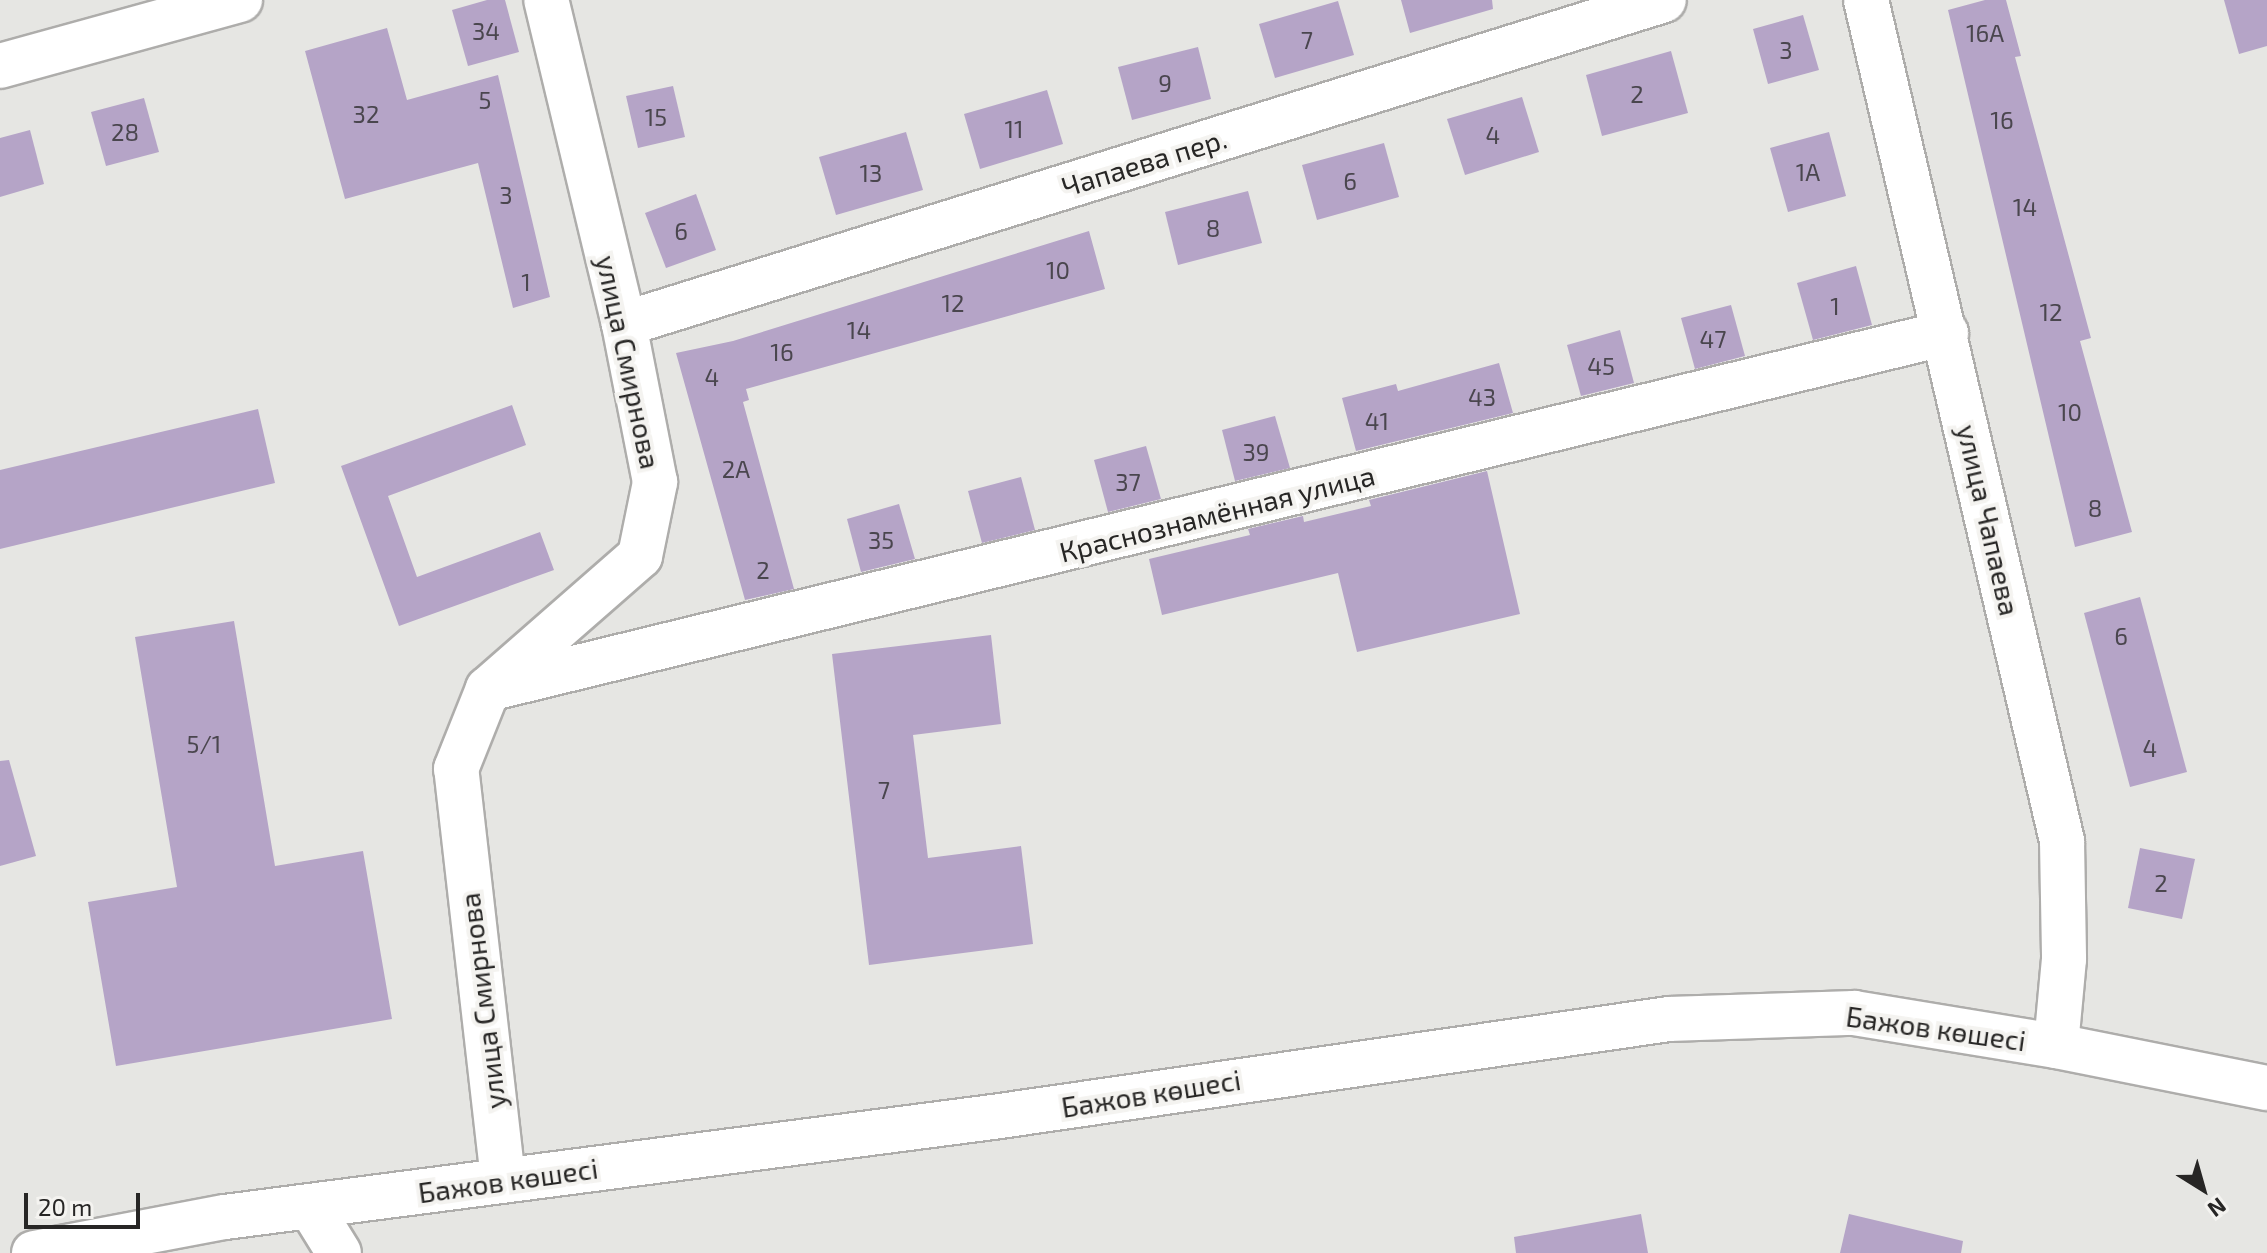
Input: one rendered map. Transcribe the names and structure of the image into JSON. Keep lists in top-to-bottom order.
{
  "streets": {
    "street": [
      "Чапаева пер.",
      "улица Смирнова",
      "Краснознамённая улица",
      "улица Чапаева",
      "Бажов көшесі"
    ]
  },
  "crossings": [
    ["Чапаева пер.", "улица Смирнова"],
    ["улица Смирнова", "Краснознамённая улица"],
    ["улица Смирнова", "Бажов көшесі"],
    ["Краснознамённая улица", "улица Чапаева"],
    ["улица Чапаева", "Бажов көшесі"]
  ],
  "house_numbers": [
    "34",
    "16А",
    "7",
    "3",
    "9",
    "2",
    "5",
    "32",
    "15",
    "16",
    "11",
    "28",
    "4",
    "1А",
    "13",
    "6",
    "3",
    "14",
    "8",
    "6",
    "10",
    "1",
    "12",
    "1",
    "12",
    "14",
    "47",
    "16",
    "45",
    "4",
    "43",
    "10",
    "41",
    "39",
    "2А",
    "37",
    "8",
    "35",
    "2",
    "6",
    "5/1",
    "4",
    "7",
    "2"
  ],
  "scale_bar": "20 m",
  "north": "bottom right"
}
